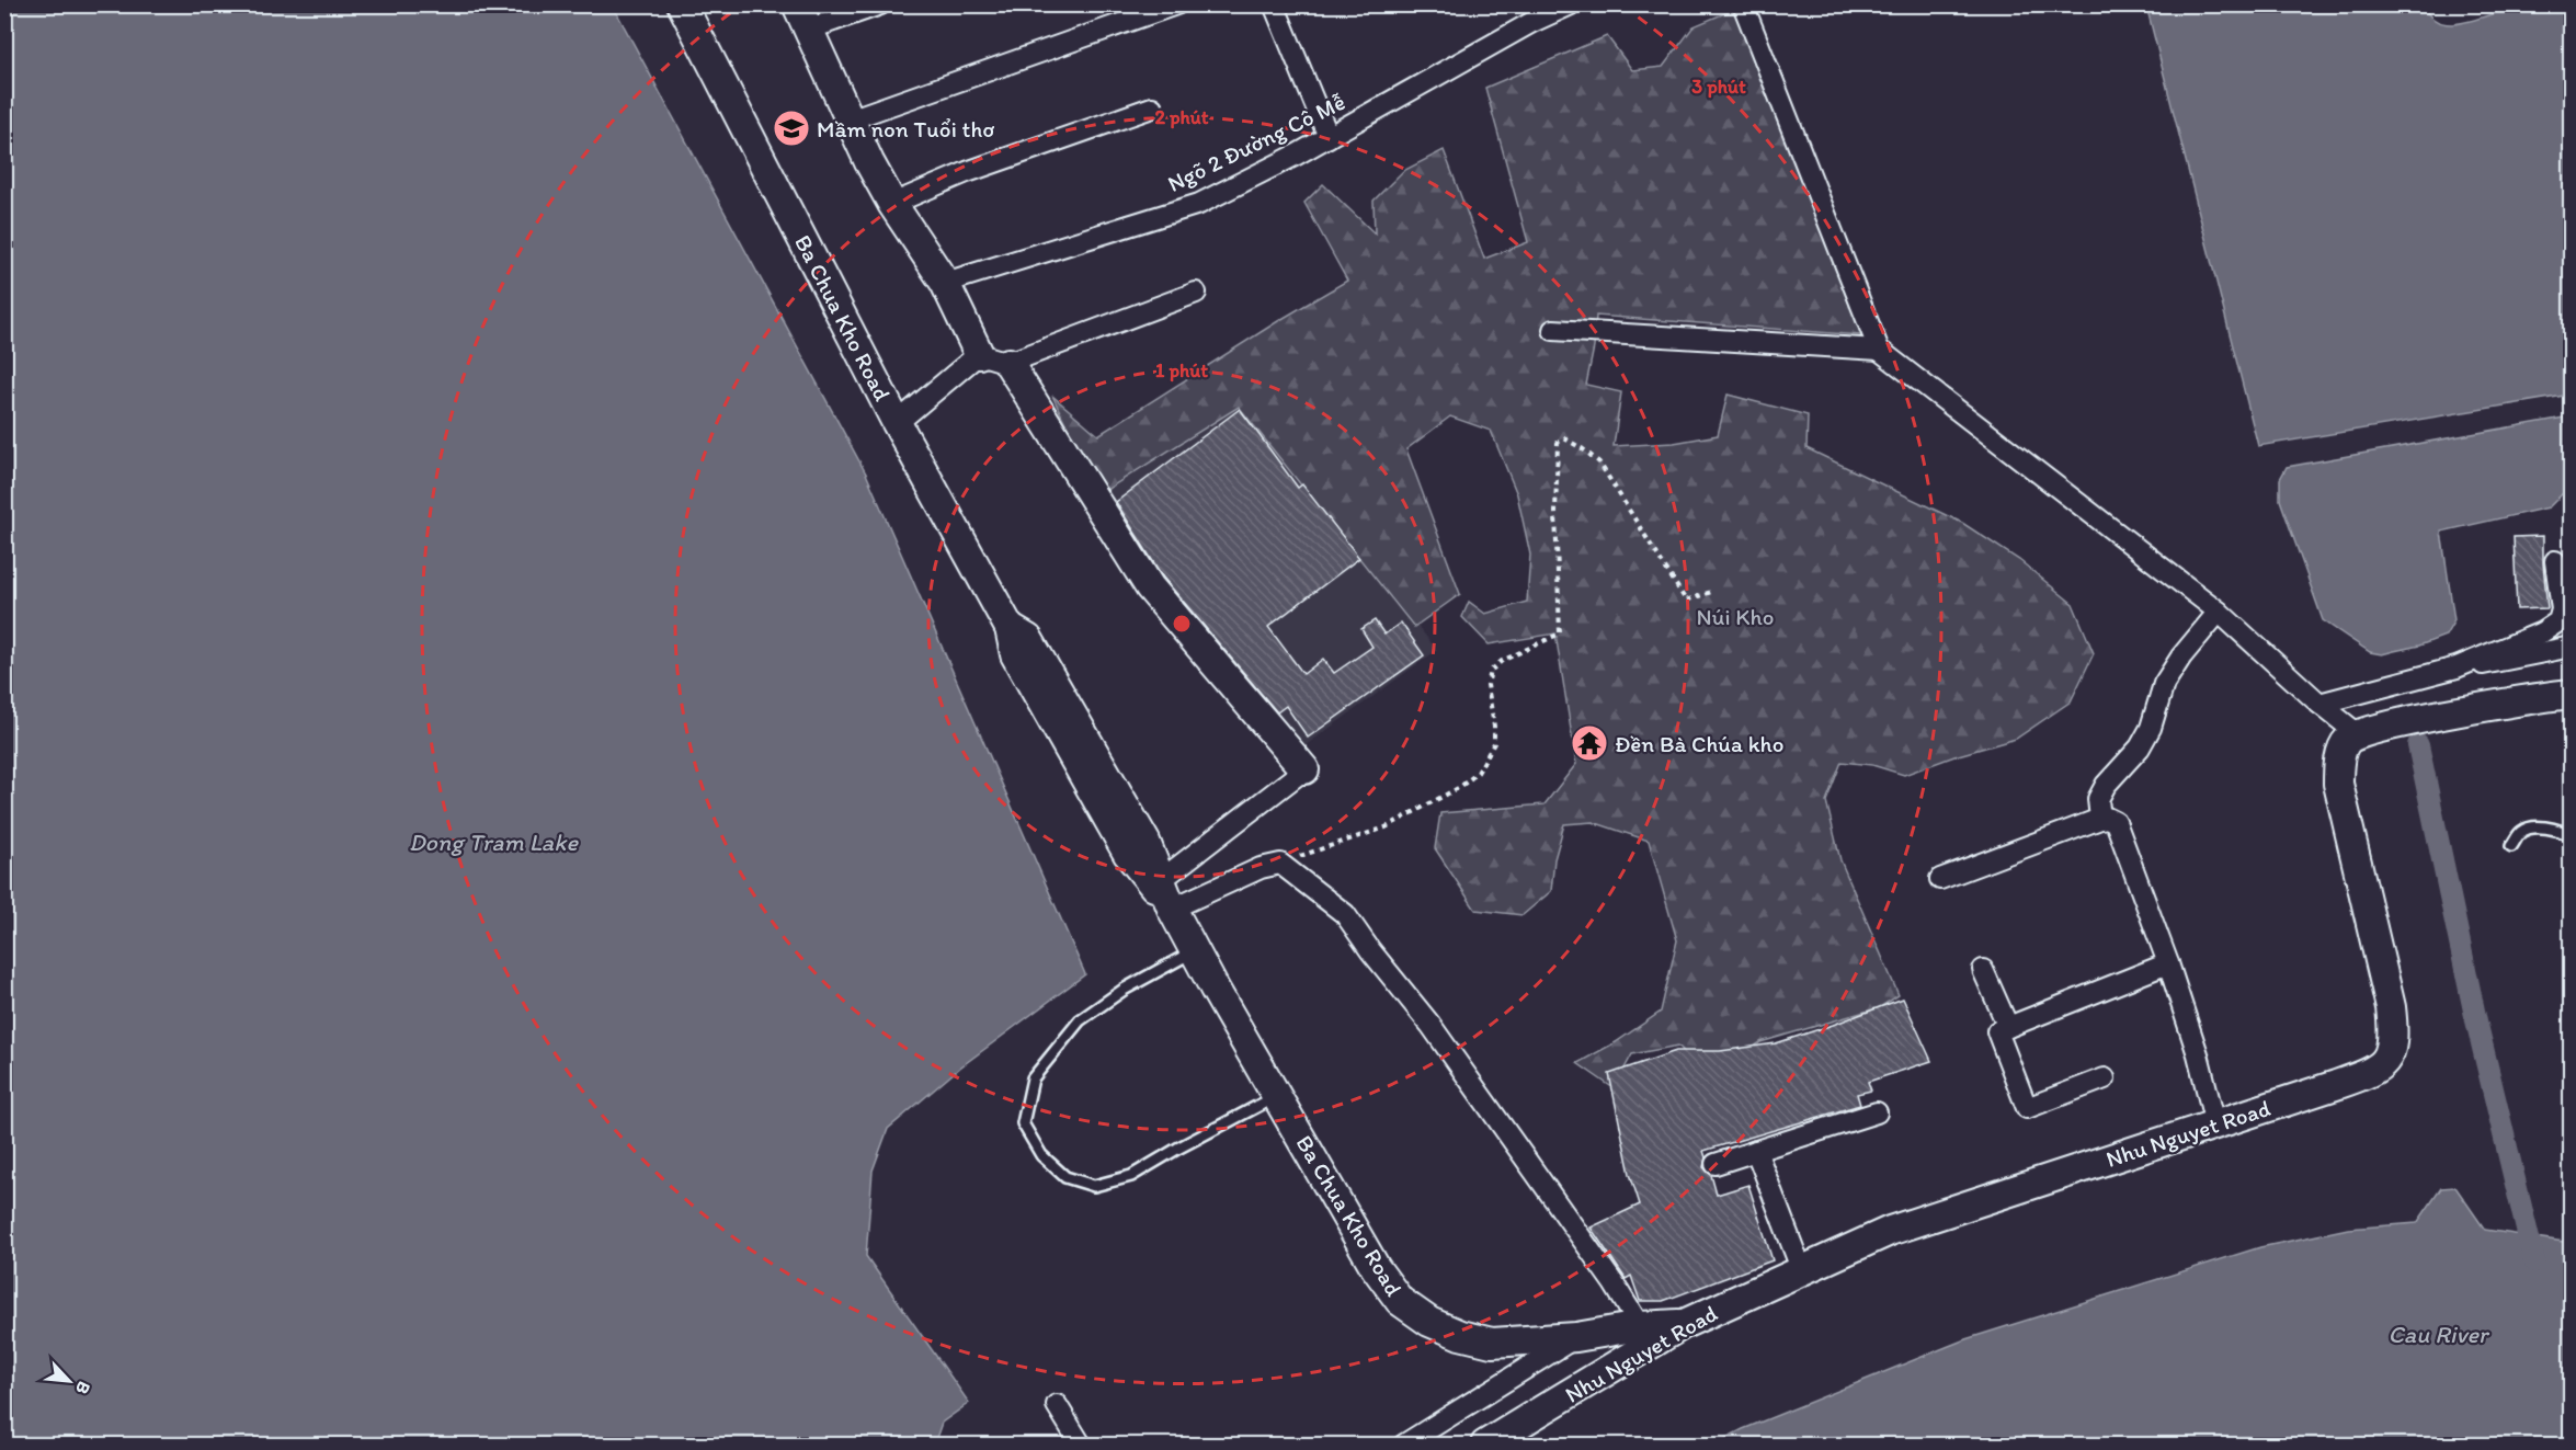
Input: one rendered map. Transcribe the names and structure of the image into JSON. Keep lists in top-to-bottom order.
{
  "streets": {
    "street": ["Ngõ 2 Đường Cô Mễ", "Ba Chua Kho Road", "Nhu Nguyet Road"]
  },
  "crossings": [
    ["Ba Chua Kho Road", "Nhu Nguyet Road"]
  ],
  "water": ["Dong Tram Lake", "Cau River"],
  "parks": ["Núi Kho"],
  "places": {
    "school or university": ["Mầm non Tuổi thơ"],
    "temple": ["Đền Bà Chúa kho"]
  },
  "north": "bottom right",
  "rings": ["3 phút", "2 phút", "1 phút"]
}
